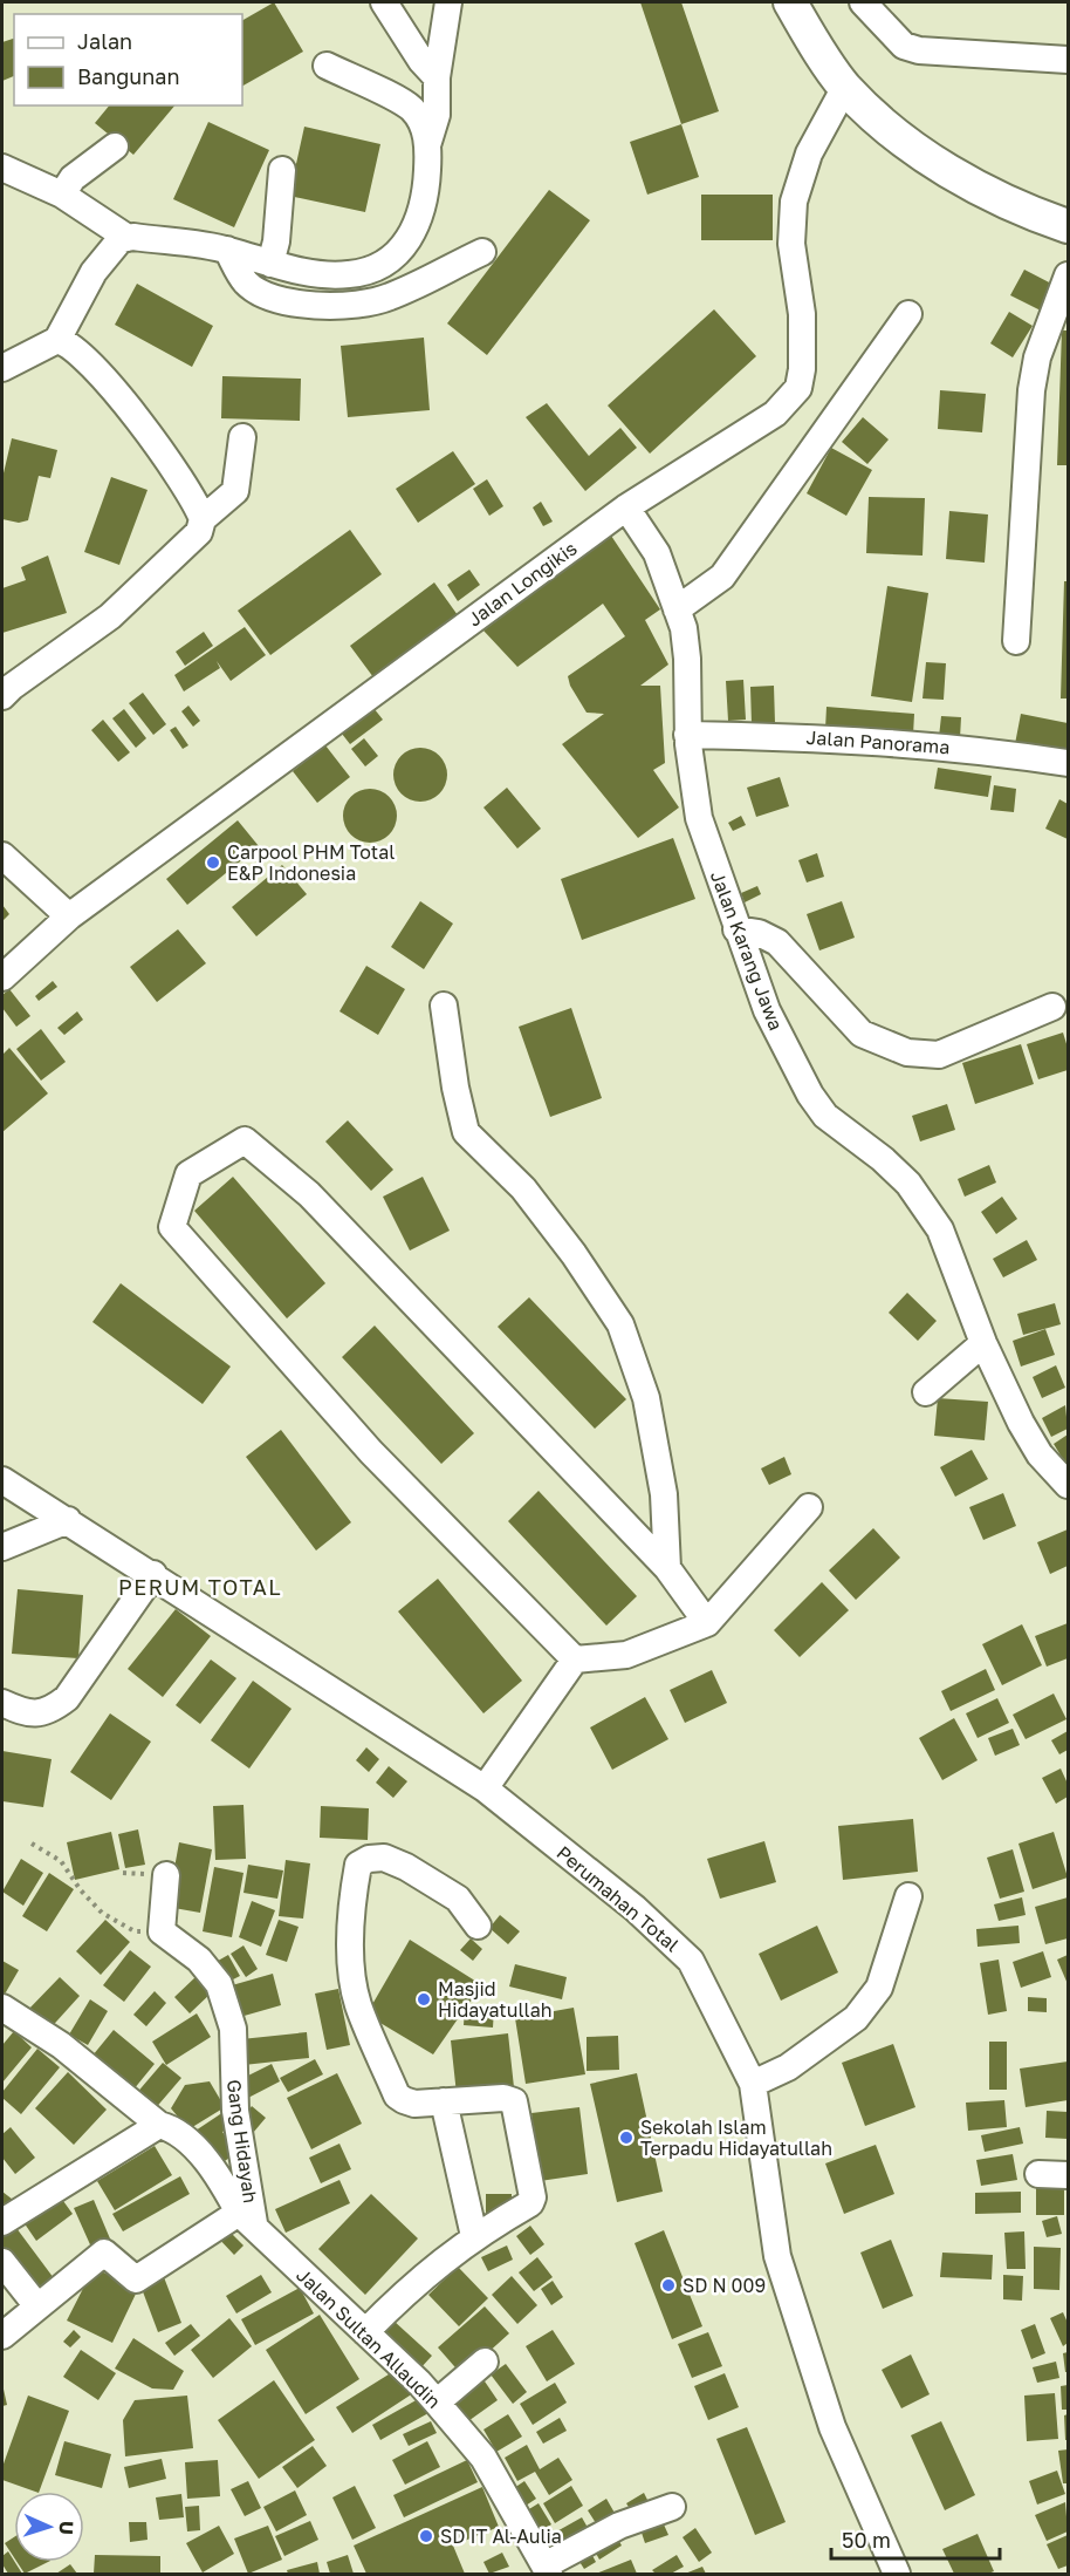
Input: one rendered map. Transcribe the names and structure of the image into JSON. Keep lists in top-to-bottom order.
{
  "streets": {
    "street": [
      "Jalan Longikis",
      "Jalan Panorama",
      "Jalan Karang Jawa",
      "Perumahan Total",
      "Gang Hidayah",
      "Jalan Sultan Allaudin"
    ]
  },
  "crossings": [
    ["Jalan Longikis", "Jalan Karang Jawa"],
    ["Jalan Panorama", "Jalan Karang Jawa"],
    ["Gang Hidayah", "Jalan Sultan Allaudin"]
  ],
  "districts": ["PERUM TOTAL"],
  "places": [
    "Carpool PHM Total E&P Indonesia",
    "Masjid Hidayatullah",
    "Sekolah Islam Terpadu Hidayatullah",
    "SD N 009",
    "SD IT Al-Aulia"
  ],
  "legend": ["Jalan", "Bangunan"],
  "scale_bar": "50 m",
  "north": "right"
}
